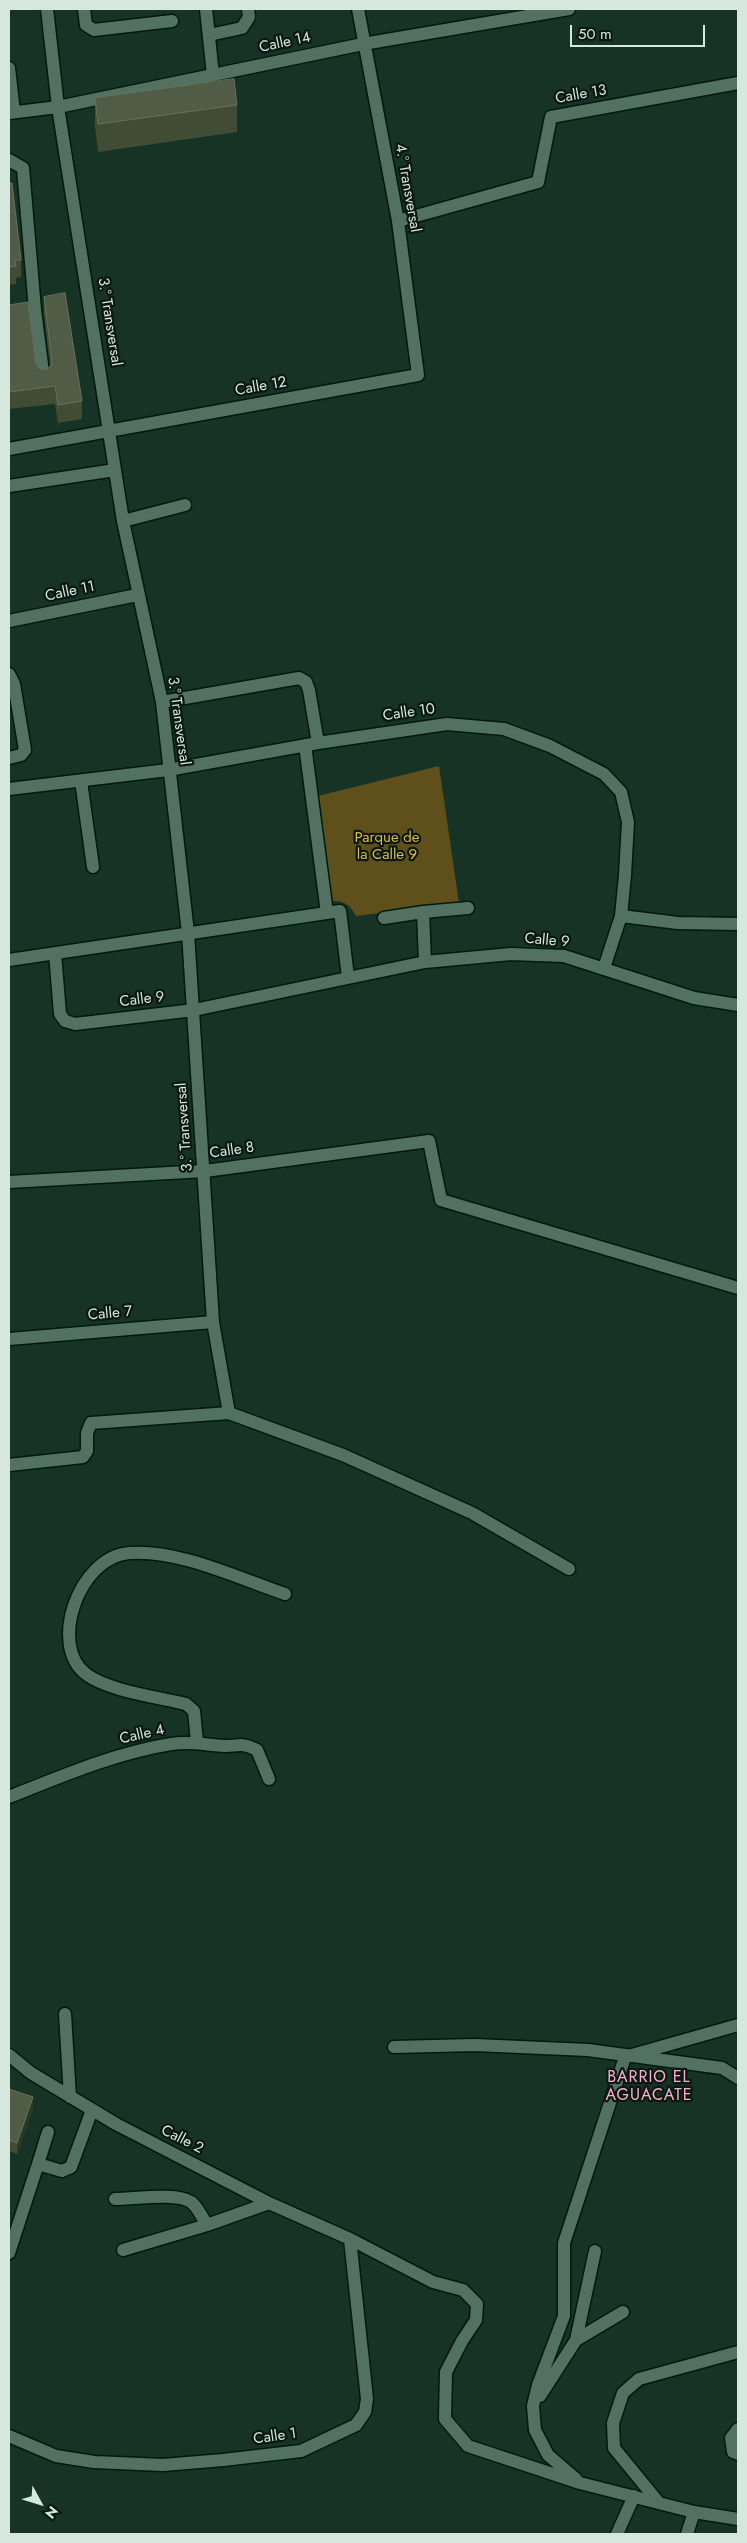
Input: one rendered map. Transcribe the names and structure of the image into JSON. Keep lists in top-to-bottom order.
{
  "streets": {
    "street": [
      "Calle 14",
      "Calle 13",
      "4.° Transversal",
      "3.° Transversal",
      "Calle 12",
      "Calle 11",
      "Calle 10",
      "Calle 9",
      "Calle 8",
      "Calle 7",
      "Calle 4",
      "Calle 2",
      "Calle 1"
    ]
  },
  "crossings": [
    ["Calle 14", "4.° Transversal"],
    ["Calle 14", "3.° Transversal"],
    ["Calle 13", "4.° Transversal"],
    ["4.° Transversal", "Calle 12"],
    ["3.° Transversal", "Calle 12"],
    ["3.° Transversal", "Calle 11"],
    ["3.° Transversal", "Calle 10"],
    ["3.° Transversal", "Calle 9"],
    ["3.° Transversal", "Calle 8"],
    ["3.° Transversal", "Calle 7"],
    ["Calle 10", "Calle 9"],
    ["Calle 2", "Calle 1"]
  ],
  "districts": ["BARRIO EL AGUACATE"],
  "parks": ["Parque de la Calle 9"],
  "scale_bar": "50 m",
  "north": "bottom right"
}
